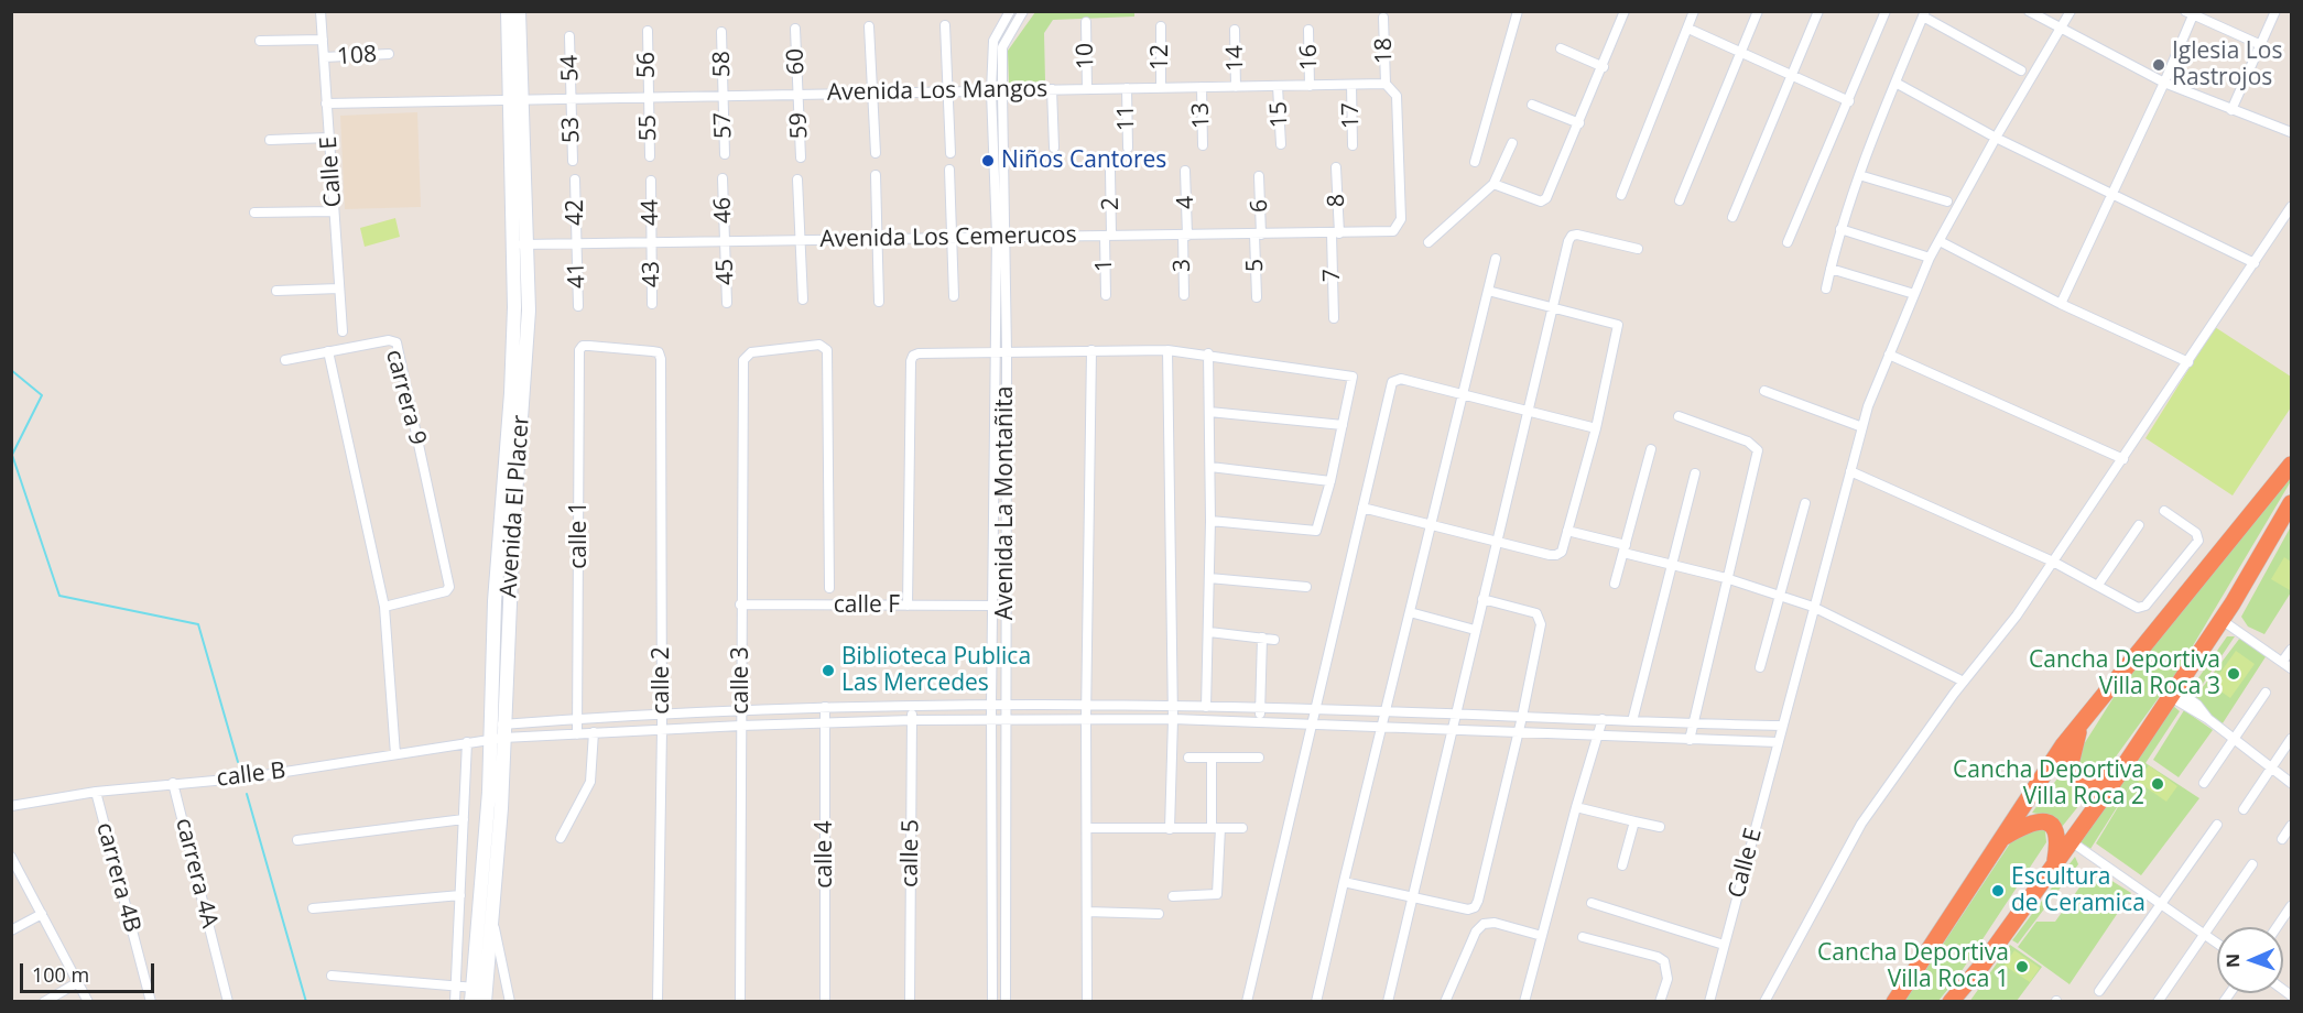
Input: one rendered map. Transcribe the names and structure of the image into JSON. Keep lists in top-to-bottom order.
{
  "streets": {
    "street": [
      "18",
      "108",
      "10",
      "12",
      "16",
      "14",
      "60",
      "58",
      "56",
      "54",
      "Avenida Los Mangos",
      "15",
      "13",
      "17",
      "11",
      "57",
      "59",
      "55",
      "53",
      "Calle E",
      "8",
      "4",
      "2",
      "6",
      "46",
      "42",
      "44",
      "Avenida Los Cemerucos",
      "1",
      "3",
      "5",
      "45",
      "43",
      "41",
      "7",
      "carrera 9",
      "Avenida La Montañita",
      "Avenida El Placer",
      "calle 1",
      "calle F",
      "calle 2",
      "calle 3",
      "calle B",
      "calle 5",
      "calle 4",
      "carrera 4A",
      "carrera 4B"
    ]
  },
  "crossings": [
    ["18", "Avenida Los Mangos"],
    ["18", "Avenida Los Cemerucos"],
    ["108", "Calle E"],
    ["10", "Avenida Los Mangos"],
    ["12", "Avenida Los Mangos"],
    ["16", "Avenida Los Mangos"],
    ["14", "Avenida Los Mangos"],
    ["60", "Avenida Los Mangos"],
    ["60", "59"],
    ["58", "Avenida Los Mangos"],
    ["58", "57"],
    ["56", "Avenida Los Mangos"],
    ["56", "55"],
    ["54", "Avenida Los Mangos"],
    ["54", "53"],
    ["Avenida Los Mangos", "15"],
    ["Avenida Los Mangos", "13"],
    ["Avenida Los Mangos", "17"],
    ["Avenida Los Mangos", "11"],
    ["Avenida Los Mangos", "57"],
    ["Avenida Los Mangos", "59"],
    ["Avenida Los Mangos", "55"],
    ["Avenida Los Mangos", "53"],
    ["Avenida Los Mangos", "Calle E"],
    ["Avenida Los Mangos", "Avenida Los Cemerucos"],
    ["Avenida Los Mangos", "Avenida La Montañita"],
    ["Avenida Los Mangos", "Avenida El Placer"],
    ["8", "Avenida Los Cemerucos"],
    ["8", "7"],
    ["4", "Avenida Los Cemerucos"],
    ["4", "3"],
    ["2", "Avenida Los Cemerucos"],
    ["2", "1"],
    ["6", "Avenida Los Cemerucos"],
    ["6", "5"],
    ["46", "Avenida Los Cemerucos"],
    ["46", "45"],
    ["42", "Avenida Los Cemerucos"],
    ["42", "41"],
    ["44", "Avenida Los Cemerucos"],
    ["44", "43"],
    ["Avenida Los Cemerucos", "1"],
    ["Avenida Los Cemerucos", "3"],
    ["Avenida Los Cemerucos", "5"],
    ["Avenida Los Cemerucos", "45"],
    ["Avenida Los Cemerucos", "43"],
    ["Avenida Los Cemerucos", "41"],
    ["Avenida Los Cemerucos", "7"],
    ["Avenida Los Cemerucos", "Avenida La Montañita"],
    ["Avenida Los Cemerucos", "Avenida El Placer"],
    ["Avenida La Montañita", "calle F"],
    ["Avenida El Placer", "calle B"],
    ["calle 1", "calle 2"],
    ["calle F", "calle 3"],
    ["calle B", "carrera 4A"],
    ["calle B", "carrera 4B"]
  ],
  "places": [
    "Iglesia Los Rastrojos",
    "Niños Cantores",
    "Biblioteca Publica Las Mercedes",
    "Cancha Deportiva Villa Roca 3",
    "Cancha Deportiva Villa Roca 2",
    "Escultura de Ceramica",
    "Cancha Deportiva Villa Roca 1"
  ],
  "scale_bar": "100 m",
  "north": "left"
}
